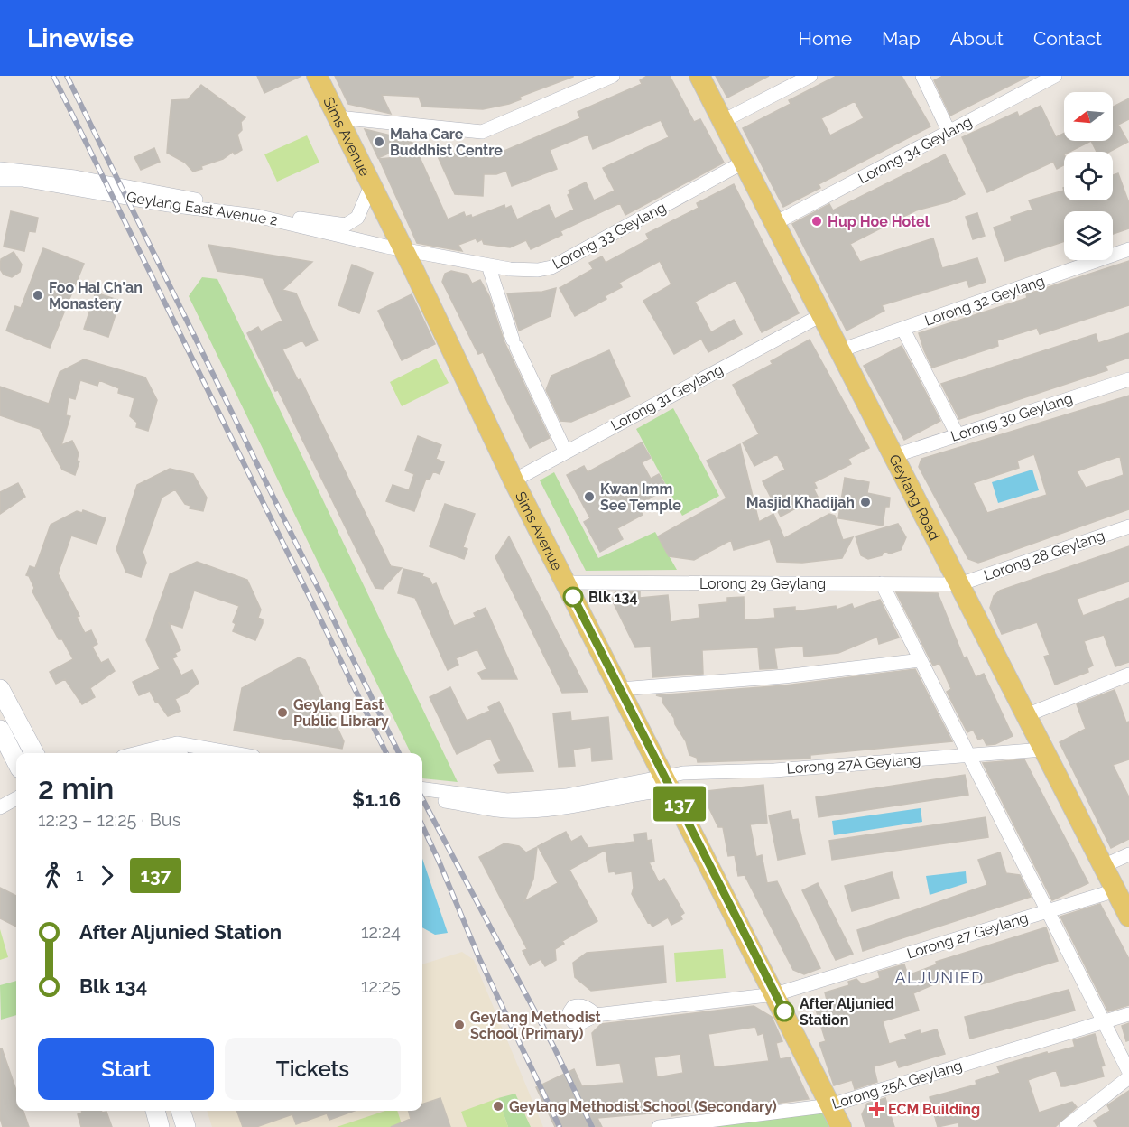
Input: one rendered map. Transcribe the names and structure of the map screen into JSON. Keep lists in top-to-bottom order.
{
  "streets": {
    "main road": ["Sims Avenue", "Geylang Road"],
    "street": [
      "Lorong 34 Geylang",
      "Geylang East Avenue 2",
      "Lorong 33 Geylang",
      "Lorong 32 Geylang",
      "Lorong 31 Geylang",
      "Lorong 30 Geylang",
      "Lorong 28 Geylang",
      "Lorong 29 Geylang",
      "Lorong 27A Geylang",
      "Lorong 27 Geylang",
      "Lorong 25A Geylang"
    ]
  },
  "crossings": [
    ["Sims Avenue", "Geylang East Avenue 2"],
    ["Sims Avenue", "Lorong 33 Geylang"],
    ["Sims Avenue", "Lorong 31 Geylang"],
    ["Sims Avenue", "Lorong 29 Geylang"],
    ["Sims Avenue", "Lorong 27A Geylang"],
    ["Sims Avenue", "Lorong 27 Geylang"],
    ["Sims Avenue", "Lorong 25A Geylang"],
    ["Lorong 34 Geylang", "Geylang Road"],
    ["Geylang East Avenue 2", "Lorong 33 Geylang"],
    ["Lorong 33 Geylang", "Geylang Road"],
    ["Lorong 32 Geylang", "Geylang Road"],
    ["Lorong 31 Geylang", "Geylang Road"],
    ["Lorong 30 Geylang", "Geylang Road"],
    ["Geylang Road", "Lorong 28 Geylang"],
    ["Geylang Road", "Lorong 29 Geylang"],
    ["Geylang Road", "Lorong 27A Geylang"],
    ["Geylang Road", "Lorong 27 Geylang"],
    ["Lorong 28 Geylang", "Lorong 29 Geylang"]
  ],
  "districts": ["ALJUNIED"],
  "places": {
    "other": [
      "Maha Care Buddhist Centre",
      "Hup Hoe Hotel",
      "Foo Hai Ch'an Monastery",
      "Kwan Imm See Temple",
      "Masjid Khadijah",
      "Blk 134",
      "Geylang East Public Library",
      "After Aljunied Station",
      "Geylang Methodist School (Primary)",
      "Geylang Methodist School (Secondary)"
    ],
    "health": ["ECM Building"]
  },
  "lines": ["bus line 137"],
  "north": "left",
  "page": {
    "header": "Linewise",
    "nav": [
      "Home",
      "Map",
      "About",
      "Contact"
    ],
    "on_map": "137",
    "heading": ["2 min", "12:23 – 12:25 · Bus", "$1.16"],
    "legs": ["1", "137"],
    "list": [
      {
        "name": "After Aljunied Station",
        "value": "12:24"
      },
      {
        "name": "Blk 134",
        "value": "12:25"
      }
    ],
    "buttons": ["Start", "Tickets"]
  }
}
